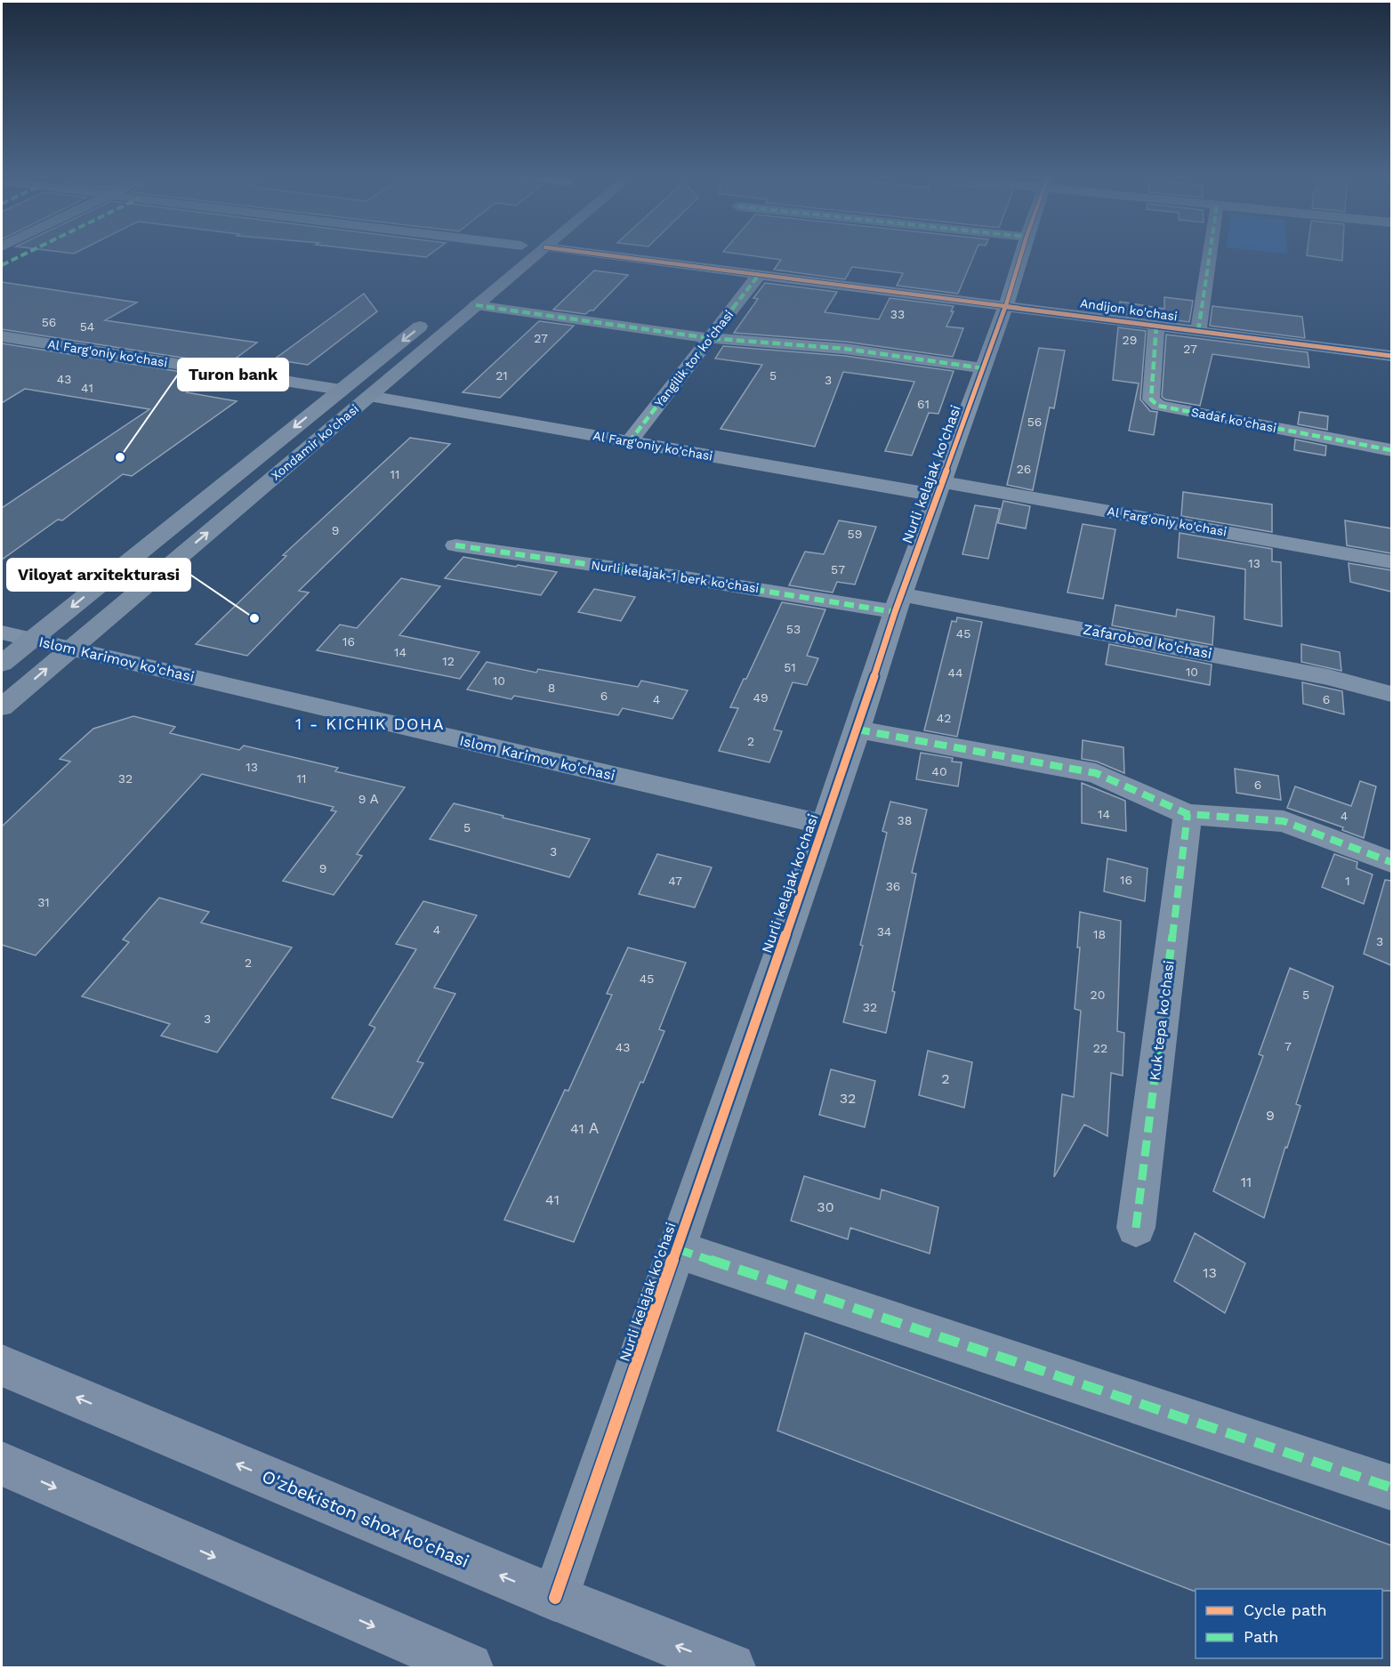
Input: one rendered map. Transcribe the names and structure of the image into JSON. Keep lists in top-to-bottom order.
{
  "streets": {
    "main road": ["Xondamir ko'chasi", "O'zbekiston shox ko'chasi"],
    "street": [
      "Andijon ko'chasi",
      "Al Farg'oniy ko'chasi",
      "Yangilik tor ko'chasi",
      "Sadaf ko'chasi",
      "Nurli kelajak ko'chasi",
      "Nurli kelajak-1 berk ko'chasi",
      "Zafarobod ko'chasi",
      "Islom Karimov ko'chasi",
      "Kuk tepa ko'chasi"
    ]
  },
  "crossings": [
    ["Andijon ko'chasi", "Yangilik tor ko'chasi"],
    ["Andijon ko'chasi", "Sadaf ko'chasi"],
    ["Andijon ko'chasi", "Nurli kelajak ko'chasi"],
    ["Al Farg'oniy ko'chasi", "Yangilik tor ko'chasi"],
    ["Al Farg'oniy ko'chasi", "Xondamir ko'chasi"],
    ["Al Farg'oniy ko'chasi", "Nurli kelajak ko'chasi"],
    ["Xondamir ko'chasi", "Islom Karimov ko'chasi"],
    ["Nurli kelajak ko'chasi", "Nurli kelajak-1 berk ko'chasi"],
    ["Nurli kelajak ko'chasi", "Zafarobod ko'chasi"],
    ["Nurli kelajak ko'chasi", "Islom Karimov ko'chasi"],
    ["Nurli kelajak ko'chasi", "O'zbekiston shox ko'chasi"],
    ["Nurli kelajak-1 berk ko'chasi", "Zafarobod ko'chasi"]
  ],
  "districts": ["1 - KICHIK DOHA"],
  "places": ["Turon bank", "Viloyat arxitekturasi"],
  "house_numbers": [
    "33",
    "56",
    "54",
    "27",
    "29",
    "27",
    "21",
    "5",
    "43",
    "3",
    "41",
    "61",
    "56",
    "26",
    "11",
    "9",
    "59",
    "13",
    "57",
    "53",
    "45",
    "16",
    "14",
    "12",
    "51",
    "10",
    "44",
    "10",
    "8",
    "6",
    "49",
    "4",
    "6",
    "42",
    "2",
    "13",
    "40",
    "32",
    "11",
    "6",
    "9 А",
    "14",
    "4",
    "38",
    "5",
    "3",
    "9",
    "16",
    "47",
    "1",
    "36",
    "31",
    "4",
    "34",
    "18",
    "3",
    "2",
    "45",
    "20",
    "5",
    "32",
    "3",
    "7",
    "43",
    "22",
    "2",
    "32",
    "9",
    "41 А",
    "11",
    "41",
    "30",
    "13"
  ],
  "legend": ["Cycle path", "Path"]
}
